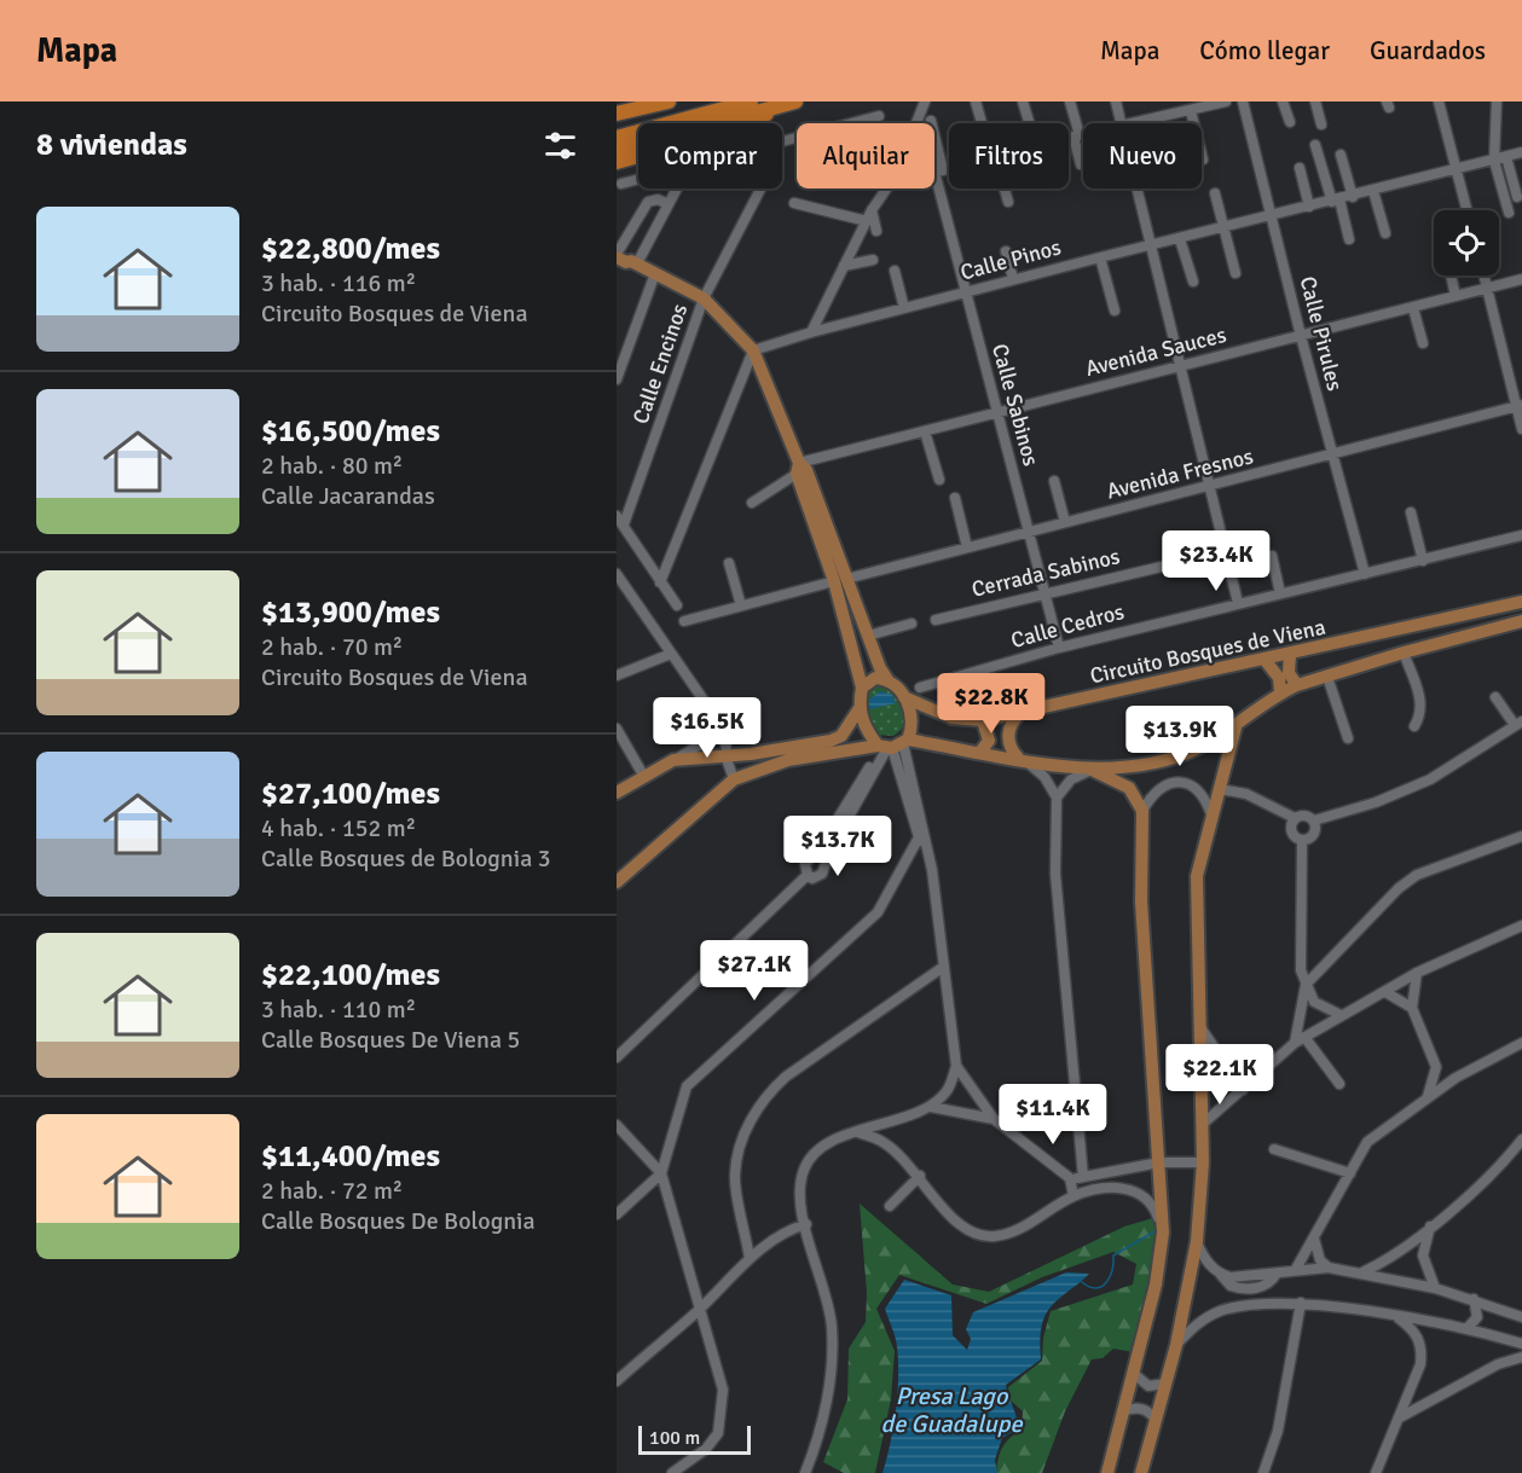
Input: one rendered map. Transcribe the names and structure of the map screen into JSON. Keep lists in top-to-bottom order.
{
  "streets": {
    "main road": ["Circuito Bosques de Viena"],
    "street": [
      "Calle Pinos",
      "Calle Pirules",
      "Avenida Sauces",
      "Calle Encinos",
      "Calle Sabinos",
      "Avenida Fresnos",
      "Cerrada Sabinos",
      "Calle Cedros"
    ]
  },
  "crossings": [
    ["Calle Pinos", "Calle Pirules"],
    ["Calle Pinos", "Calle Sabinos"],
    ["Calle Pirules", "Avenida Sauces"],
    ["Calle Pirules", "Avenida Fresnos"],
    ["Calle Pirules", "Calle Cedros"],
    ["Avenida Sauces", "Calle Sabinos"],
    ["Calle Sabinos", "Avenida Fresnos"],
    ["Calle Sabinos", "Cerrada Sabinos"],
    ["Calle Sabinos", "Calle Cedros"]
  ],
  "water": ["Presa Lago de Guadalupe"],
  "scale_bar": "100 m",
  "page": {
    "header": "Mapa",
    "nav": ["Mapa", "Cómo llegar", "Guardados"],
    "heading": "8 viviendas",
    "chip": [
      "Comprar",
      "Alquilar",
      "Filtros",
      "Nuevo"
    ],
    "list": [
      {
        "name": "$22,800/mes",
        "note": "3 hab. · 116 m² · Circuito Bosques de Viena"
      },
      {
        "name": "$16,500/mes",
        "note": "2 hab. · 80 m² · Calle Jacarandas"
      },
      {
        "name": "$13,900/mes",
        "note": "2 hab. · 70 m² · Circuito Bosques de Viena"
      },
      {
        "name": "$27,100/mes",
        "note": "4 hab. · 152 m² · Calle Bosques de Bolognia 3"
      },
      {
        "name": "$22,100/mes",
        "note": "3 hab. · 110 m² · Calle Bosques De Viena 5"
      },
      {
        "name": "$11,400/mes",
        "note": "2 hab. · 72 m² · Calle Bosques De Bolognia"
      }
    ],
    "price": [
      "$23.4K",
      "$22.8K",
      "$16.5K",
      "$13.9K",
      "$13.7K",
      "$27.1K",
      "$22.1K",
      "$11.4K"
    ],
    "scale": "100 m"
  }
}
